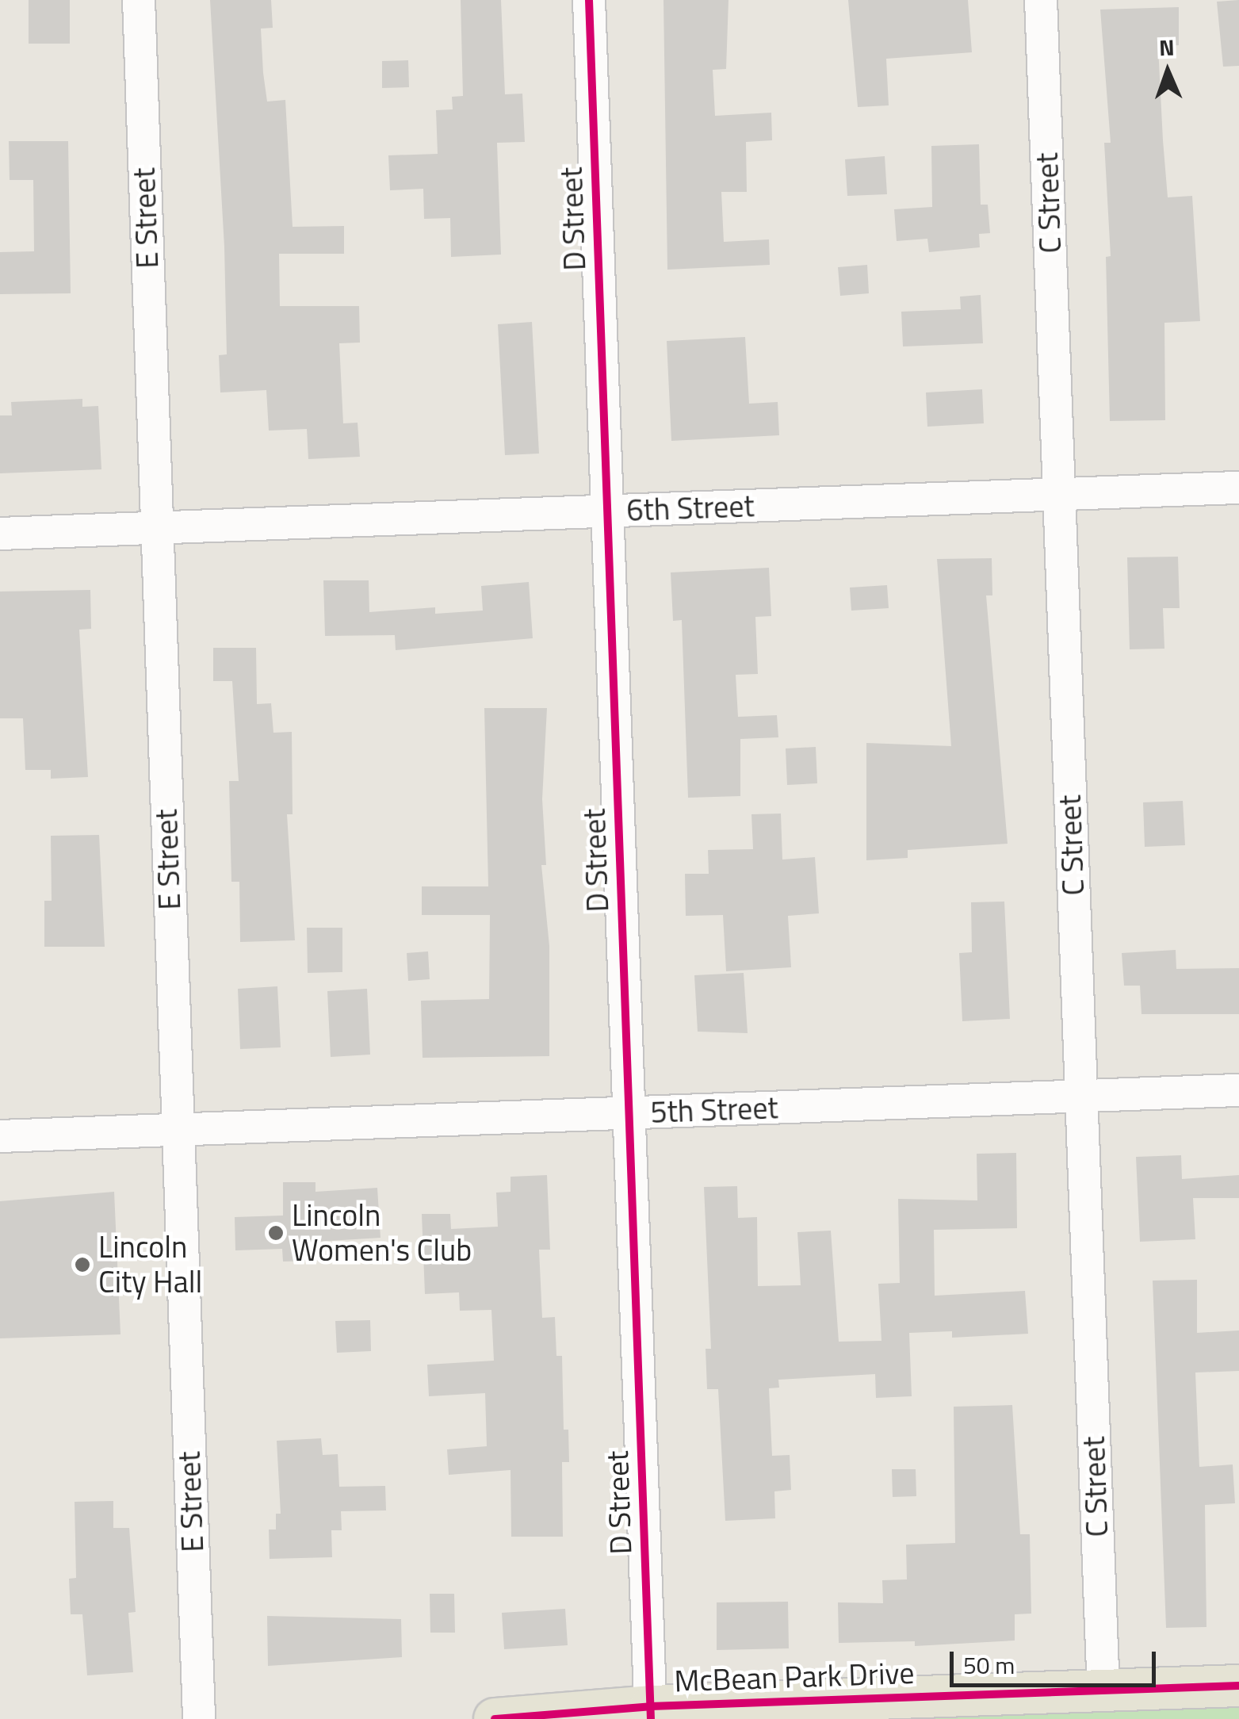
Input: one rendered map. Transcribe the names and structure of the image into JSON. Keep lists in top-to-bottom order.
{
  "streets": {
    "main road": ["McBean Park Drive"],
    "street": [
      "C Street",
      "E Street",
      "D Street",
      "6th Street",
      "5th Street"
    ]
  },
  "crossings": [
    ["C Street", "6th Street"],
    ["C Street", "5th Street"],
    ["C Street", "McBean Park Drive"],
    ["E Street", "6th Street"],
    ["E Street", "5th Street"],
    ["D Street", "6th Street"],
    ["D Street", "5th Street"],
    ["D Street", "McBean Park Drive"]
  ],
  "places": ["Lincoln Women's Club", "Lincoln City Hall"],
  "scale_bar": "50 m",
  "north": "top"
}
